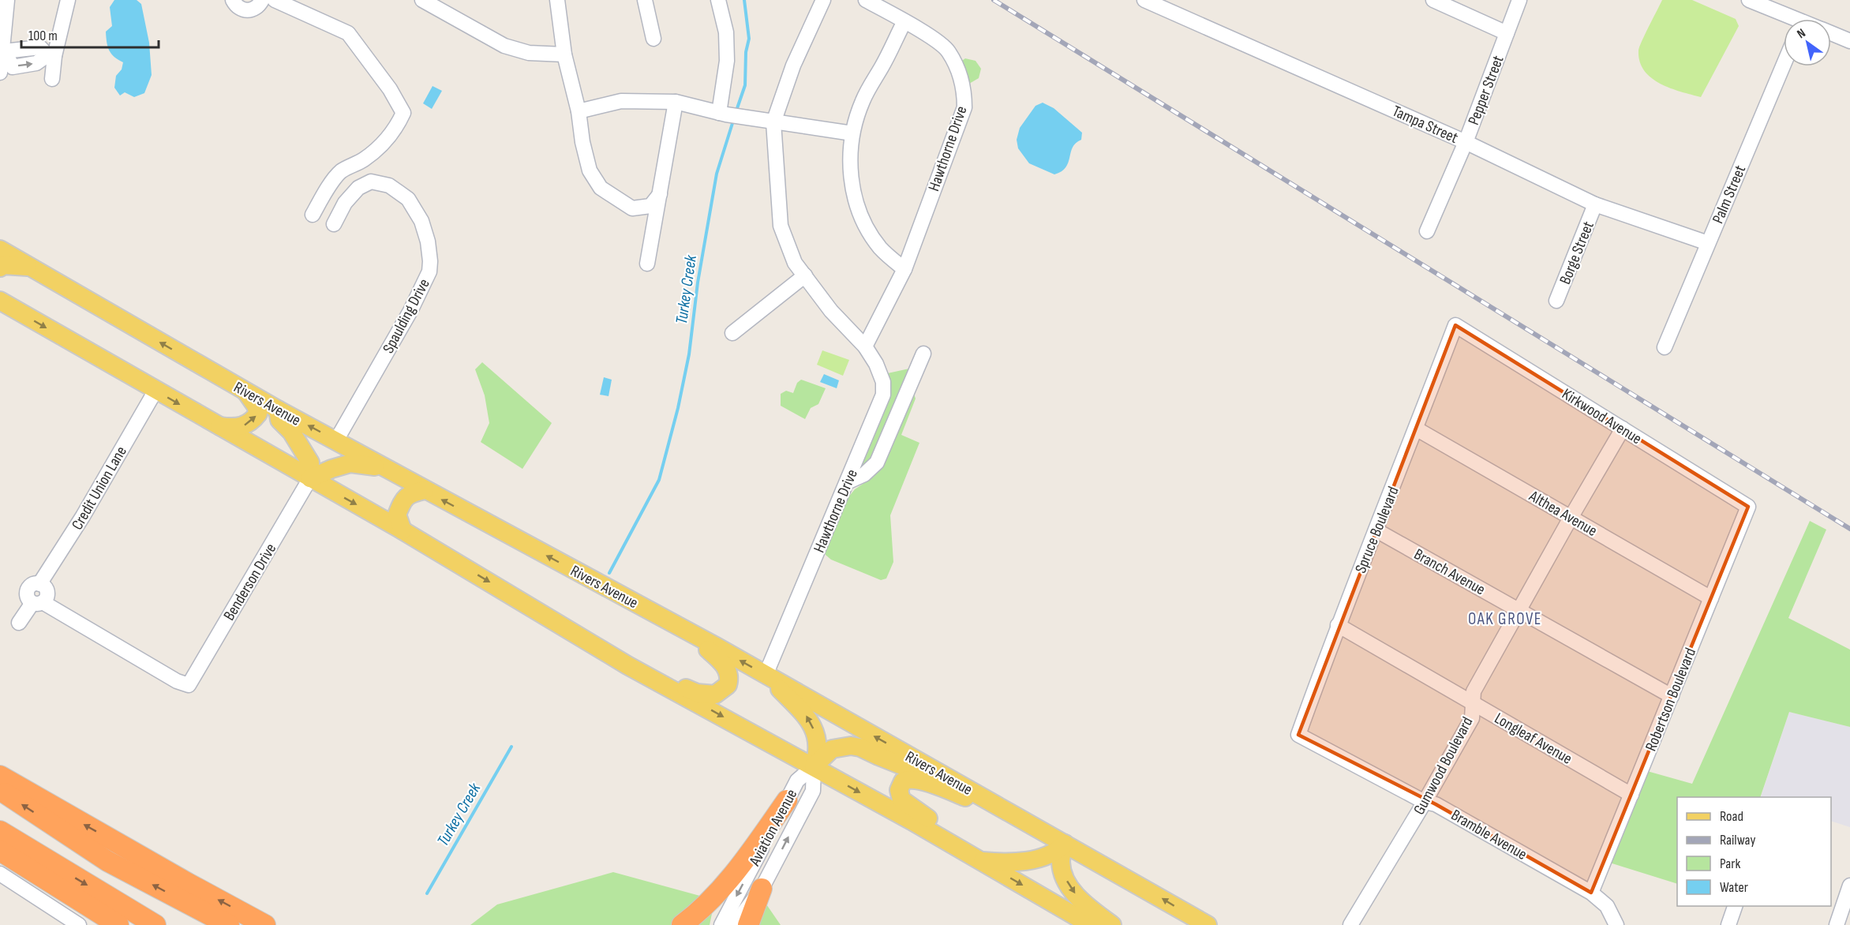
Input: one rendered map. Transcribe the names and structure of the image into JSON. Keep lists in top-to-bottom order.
{
  "streets": {
    "main road": ["Rivers Avenue"],
    "street": [
      "Pepper Street",
      "Tampa Street",
      "Hawthorne Drive",
      "Palm Street",
      "Borge Street",
      "Spaulding Drive",
      "Kirkwood Avenue",
      "Credit Union Lane",
      "Althea Avenue",
      "Spruce Boulevard",
      "Branch Avenue",
      "Benderson Drive",
      "Robertson Boulevard",
      "Longleaf Avenue",
      "Gumwood Boulevard",
      "Aviation Avenue",
      "Bramble Avenue"
    ]
  },
  "crossings": [
    ["Pepper Street", "Tampa Street"],
    ["Tampa Street", "Palm Street"],
    ["Tampa Street", "Borge Street"],
    ["Hawthorne Drive", "Rivers Avenue"],
    ["Spaulding Drive", "Rivers Avenue"],
    ["Kirkwood Avenue", "Spruce Boulevard"],
    ["Kirkwood Avenue", "Robertson Boulevard"],
    ["Kirkwood Avenue", "Gumwood Boulevard"],
    ["Credit Union Lane", "Benderson Drive"],
    ["Althea Avenue", "Spruce Boulevard"],
    ["Althea Avenue", "Robertson Boulevard"],
    ["Althea Avenue", "Gumwood Boulevard"],
    ["Spruce Boulevard", "Branch Avenue"],
    ["Spruce Boulevard", "Longleaf Avenue"],
    ["Spruce Boulevard", "Bramble Avenue"],
    ["Branch Avenue", "Robertson Boulevard"],
    ["Branch Avenue", "Gumwood Boulevard"],
    ["Robertson Boulevard", "Longleaf Avenue"],
    ["Robertson Boulevard", "Bramble Avenue"],
    ["Longleaf Avenue", "Gumwood Boulevard"],
    ["Gumwood Boulevard", "Bramble Avenue"]
  ],
  "districts": ["OAK GROVE"],
  "water": ["Turkey Creek"],
  "legend": [
    "Road",
    "Railway",
    "Park",
    "Water"
  ],
  "scale_bar": "100 m",
  "north": "top left"
}
